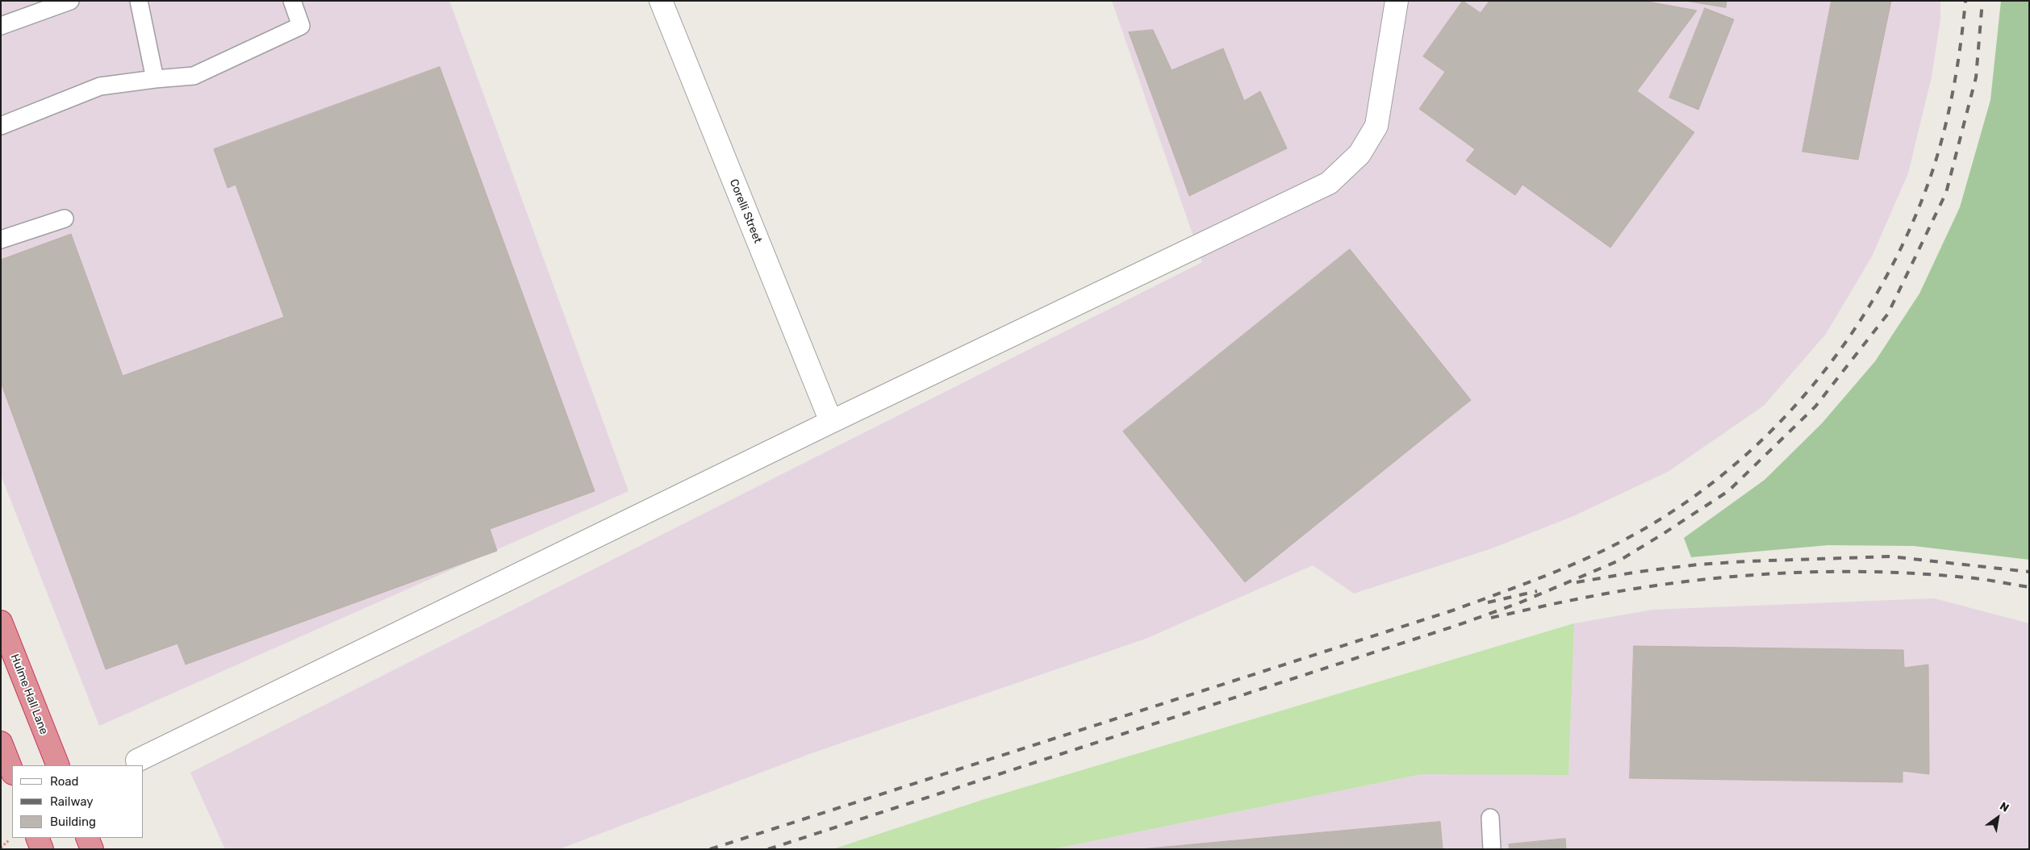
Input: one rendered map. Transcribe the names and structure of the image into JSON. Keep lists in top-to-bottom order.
{
  "streets": {
    "highway": ["Hulme Hall Lane"],
    "street": ["Corelli Street"]
  },
  "legend": ["Road", "Railway", "Building"],
  "north": "top right"
}
